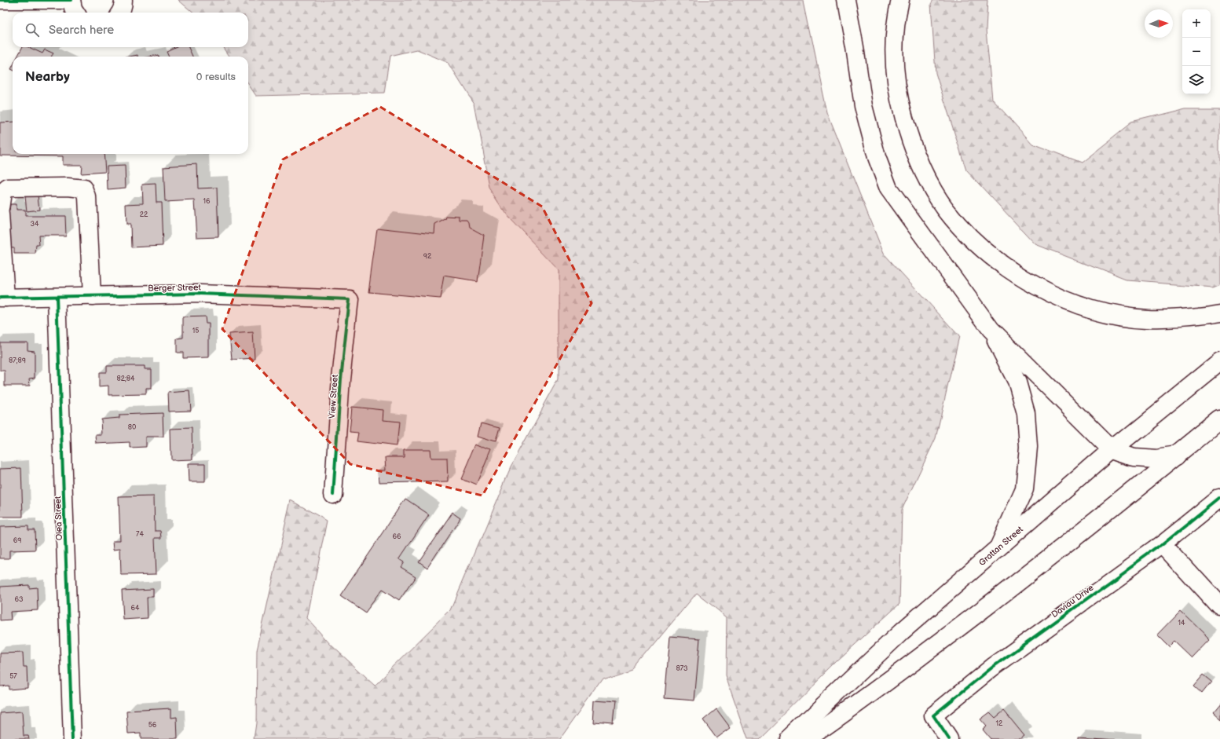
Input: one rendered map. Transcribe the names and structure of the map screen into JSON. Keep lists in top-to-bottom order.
{
  "streets": {
    "main road": [
      "Berger Street",
      "View Street",
      "Olea Street",
      "Grattan Street",
      "Daviau Drive"
    ]
  },
  "crossings": [
    ["Berger Street", "View Street"],
    ["Berger Street", "Olea Street"]
  ],
  "house_numbers": [
    "16",
    "22",
    "34",
    "92",
    "15",
    "87;89",
    "82;84",
    "80",
    "74",
    "66",
    "69",
    "63",
    "64",
    "14",
    "873",
    "57",
    "12",
    "56"
  ],
  "north": "right",
  "page": {
    "map_buttons": ["+", "−"],
    "search": "Search here",
    "heading": ["Nearby", "0 results"]
  }
}
